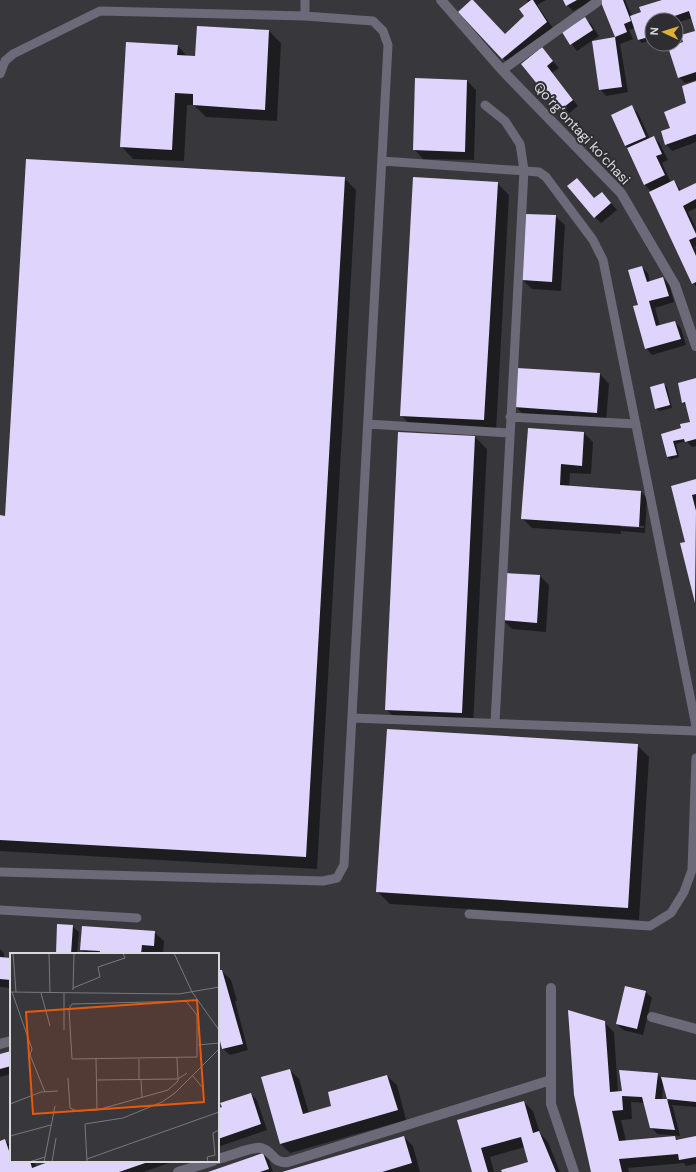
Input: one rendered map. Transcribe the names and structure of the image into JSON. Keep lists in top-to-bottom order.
{
  "streets": {
    "street": ["Qo‘rg‘ontagi ko‘chasi"]
  },
  "north": "left"
}
